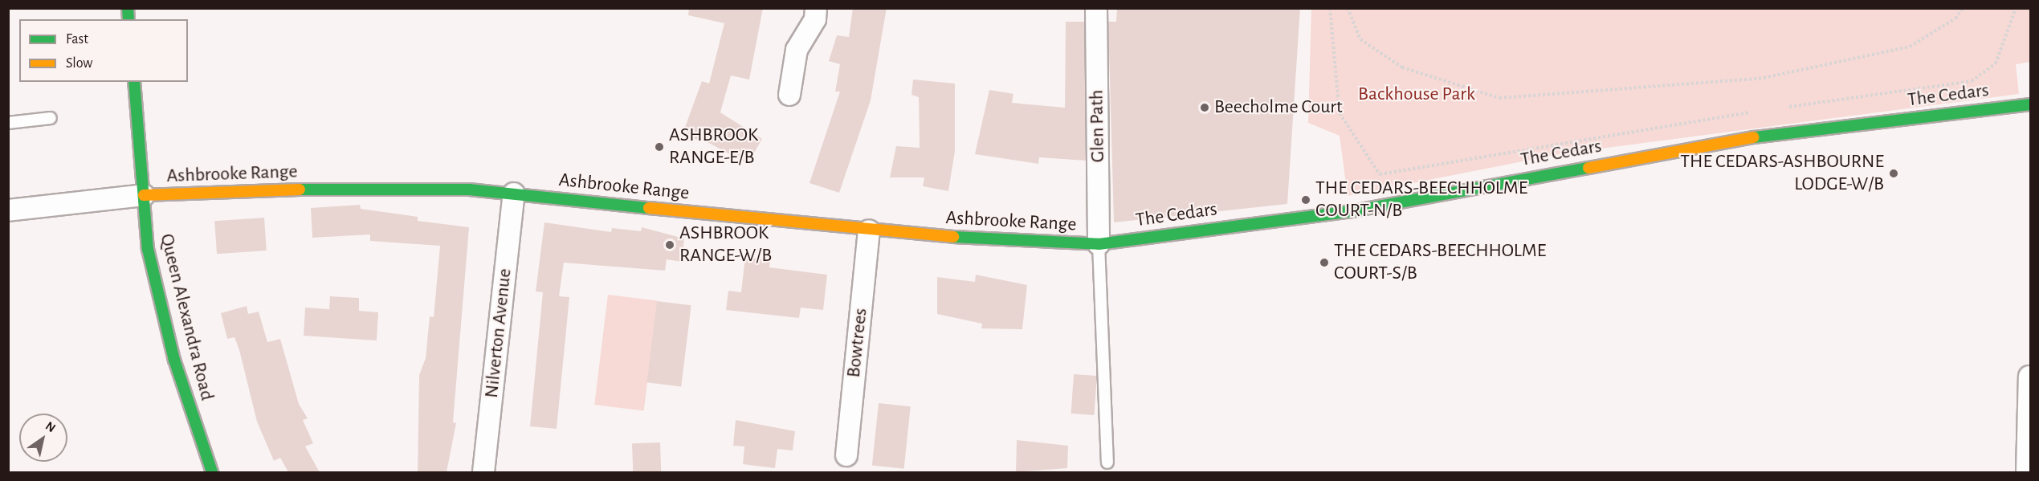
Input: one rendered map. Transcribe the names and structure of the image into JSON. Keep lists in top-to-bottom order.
{
  "streets": {
    "street": [
      "The Cedars",
      "Glen Path",
      "Ashbrooke Range",
      "Queen Alexandra Road",
      "Nilverton Avenue",
      "Bowtrees"
    ]
  },
  "crossings": [
    ["The Cedars", "Glen Path"],
    ["The Cedars", "Ashbrooke Range"],
    ["Glen Path", "Ashbrooke Range"],
    ["Ashbrooke Range", "Queen Alexandra Road"],
    ["Ashbrooke Range", "Nilverton Avenue"],
    ["Ashbrooke Range", "Bowtrees"]
  ],
  "parks": ["Backhouse Park"],
  "places": [
    "Beecholme Court",
    "ASHBROOK RANGE-E/B",
    "THE CEDARS-ASHBOURNE LODGE-W/B",
    "THE CEDARS-BEECHHOLME COURT-N/B",
    "ASHBROOK RANGE-W/B",
    "THE CEDARS-BEECHHOLME COURT-S/B"
  ],
  "legend": ["Fast", "Slow"],
  "north": "top right"
}
